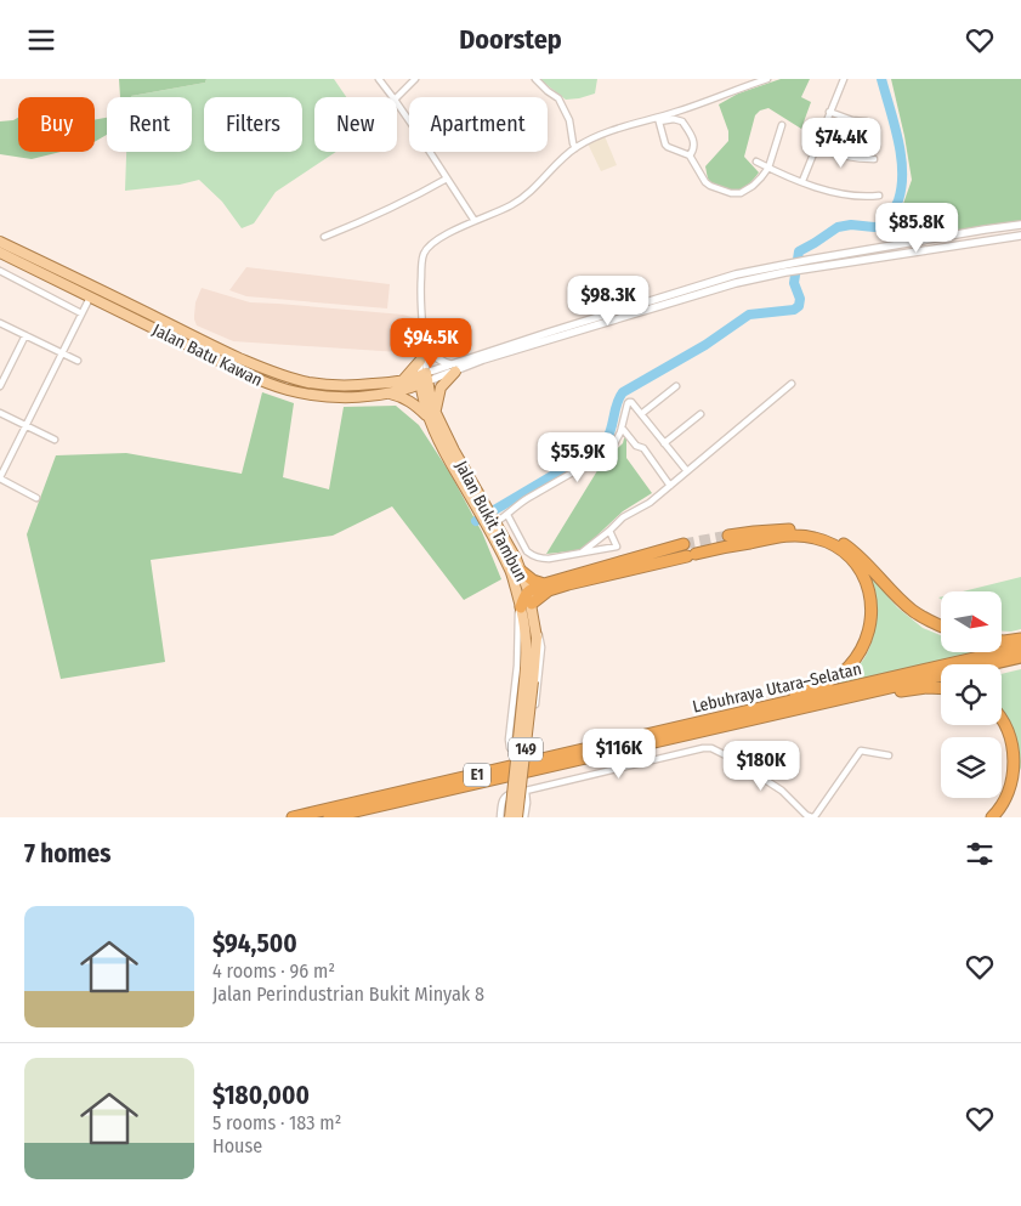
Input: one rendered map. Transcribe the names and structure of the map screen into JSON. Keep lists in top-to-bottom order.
{
  "streets": {
    "highway": ["Lebuhraya Utara–Selatan", "E1"],
    "main road": ["Jalan Batu Kawan", "Jalan Bukit Tambun", "149"]
  },
  "crossings": [
    ["Jalan Batu Kawan", "Jalan Bukit Tambun"]
  ],
  "north": "right",
  "page": {
    "header": "Doorstep",
    "chip": [
      "Buy",
      "Rent",
      "Filters",
      "New",
      "Apartment"
    ],
    "price": [
      "$74.4K",
      "$85.8K",
      "$98.3K",
      "$94.5K",
      "$55.9K",
      "$116K",
      "$180K"
    ],
    "heading": "7 homes",
    "list": [
      {
        "name": "$94,500",
        "note": "4 rooms · 96 m² · Jalan Perindustrian Bukit Minyak 8"
      },
      {
        "name": "$180,000",
        "note": "5 rooms · 183 m² · House"
      }
    ]
  }
}
